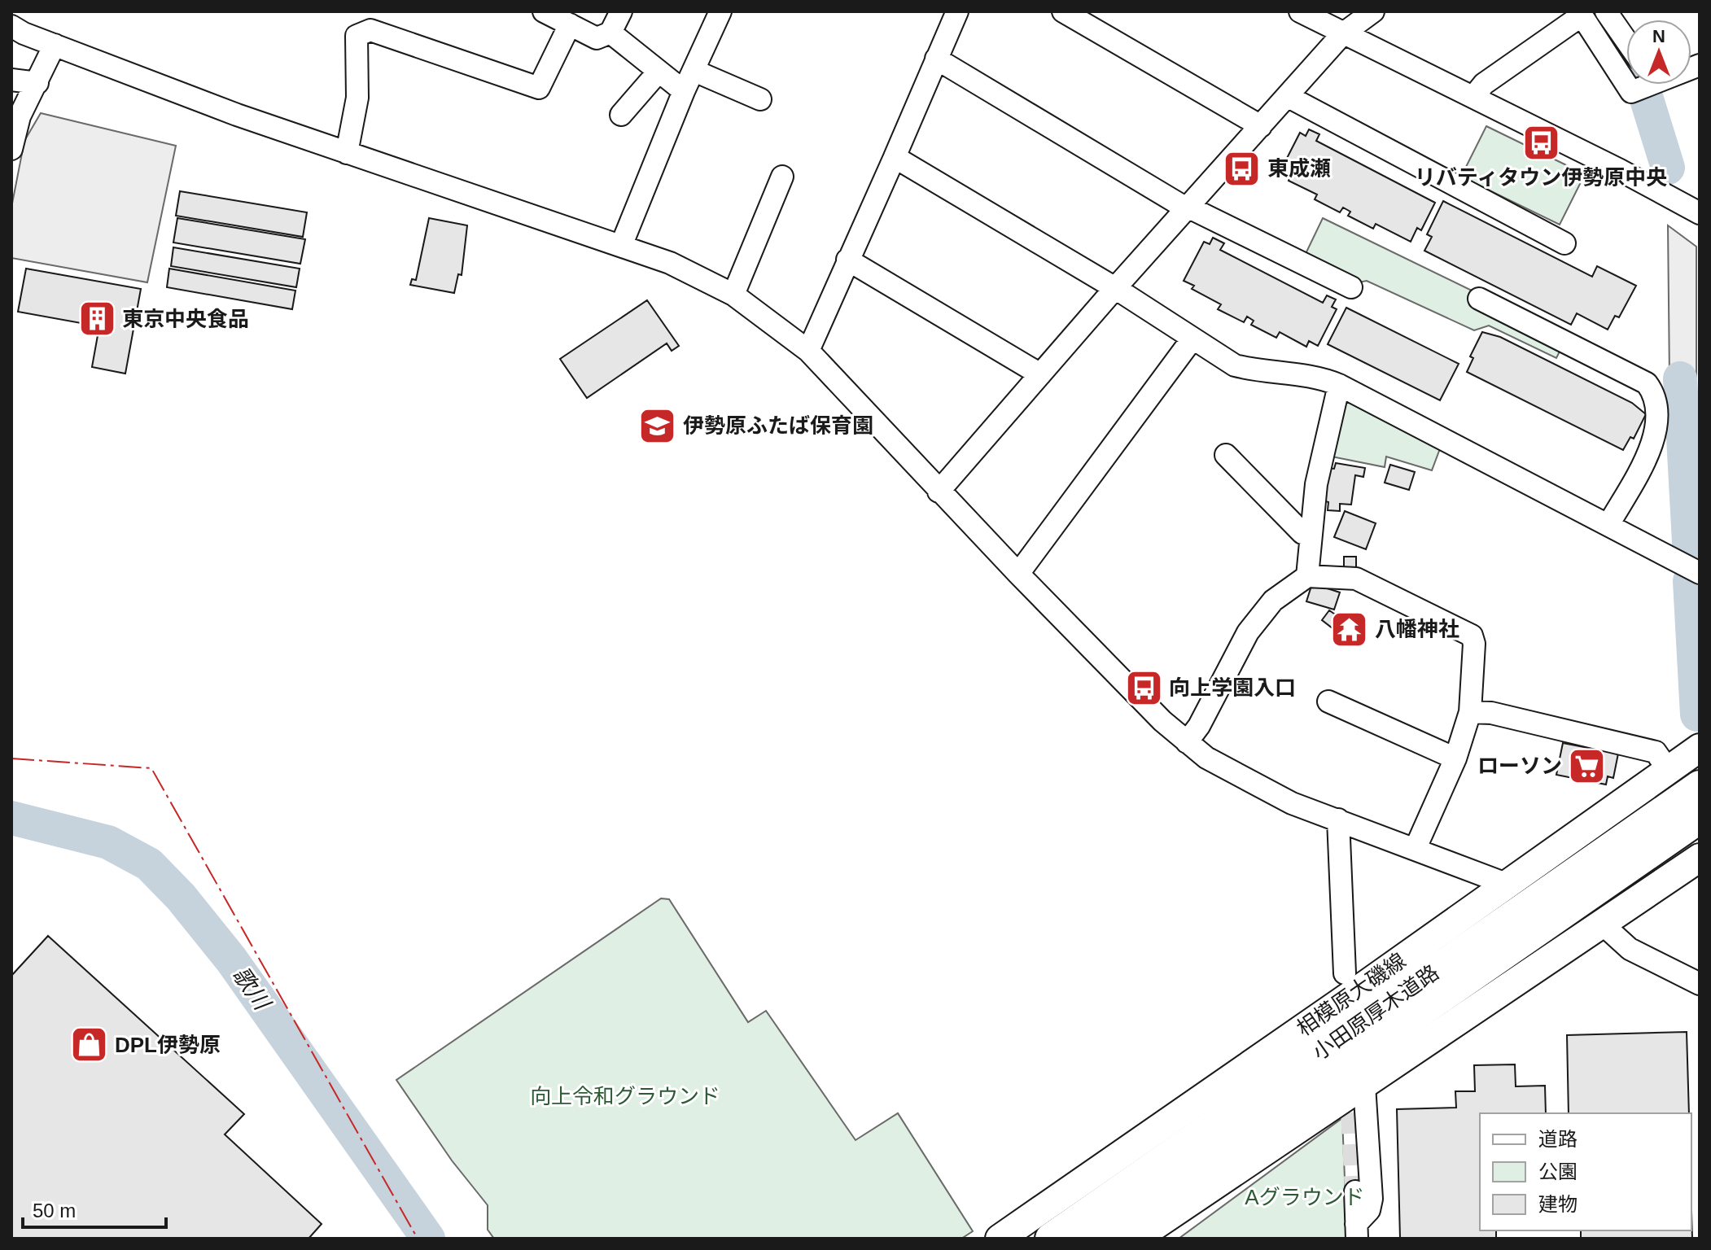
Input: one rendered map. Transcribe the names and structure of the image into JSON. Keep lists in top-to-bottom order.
{
  "streets": {
    "highway": ["小田原厚木道路"],
    "main road": ["相模原大磯線"]
  },
  "water": ["歌川"],
  "parks": ["向上令和グラウンド", "Aグラウンド"],
  "places": {
    "bus stop": ["リバティタウン伊勢原中央", "東成瀬", "向上学園入口"],
    "building": ["東京中央食品"],
    "school or university": ["伊勢原ふたば保育園"],
    "temple": ["八幡神社"],
    "supermarket": ["ローソン"],
    "shop": ["DPL伊勢原"]
  },
  "legend": ["道路", "公園", "建物"],
  "scale_bar": "50 m",
  "north": "top"
}
